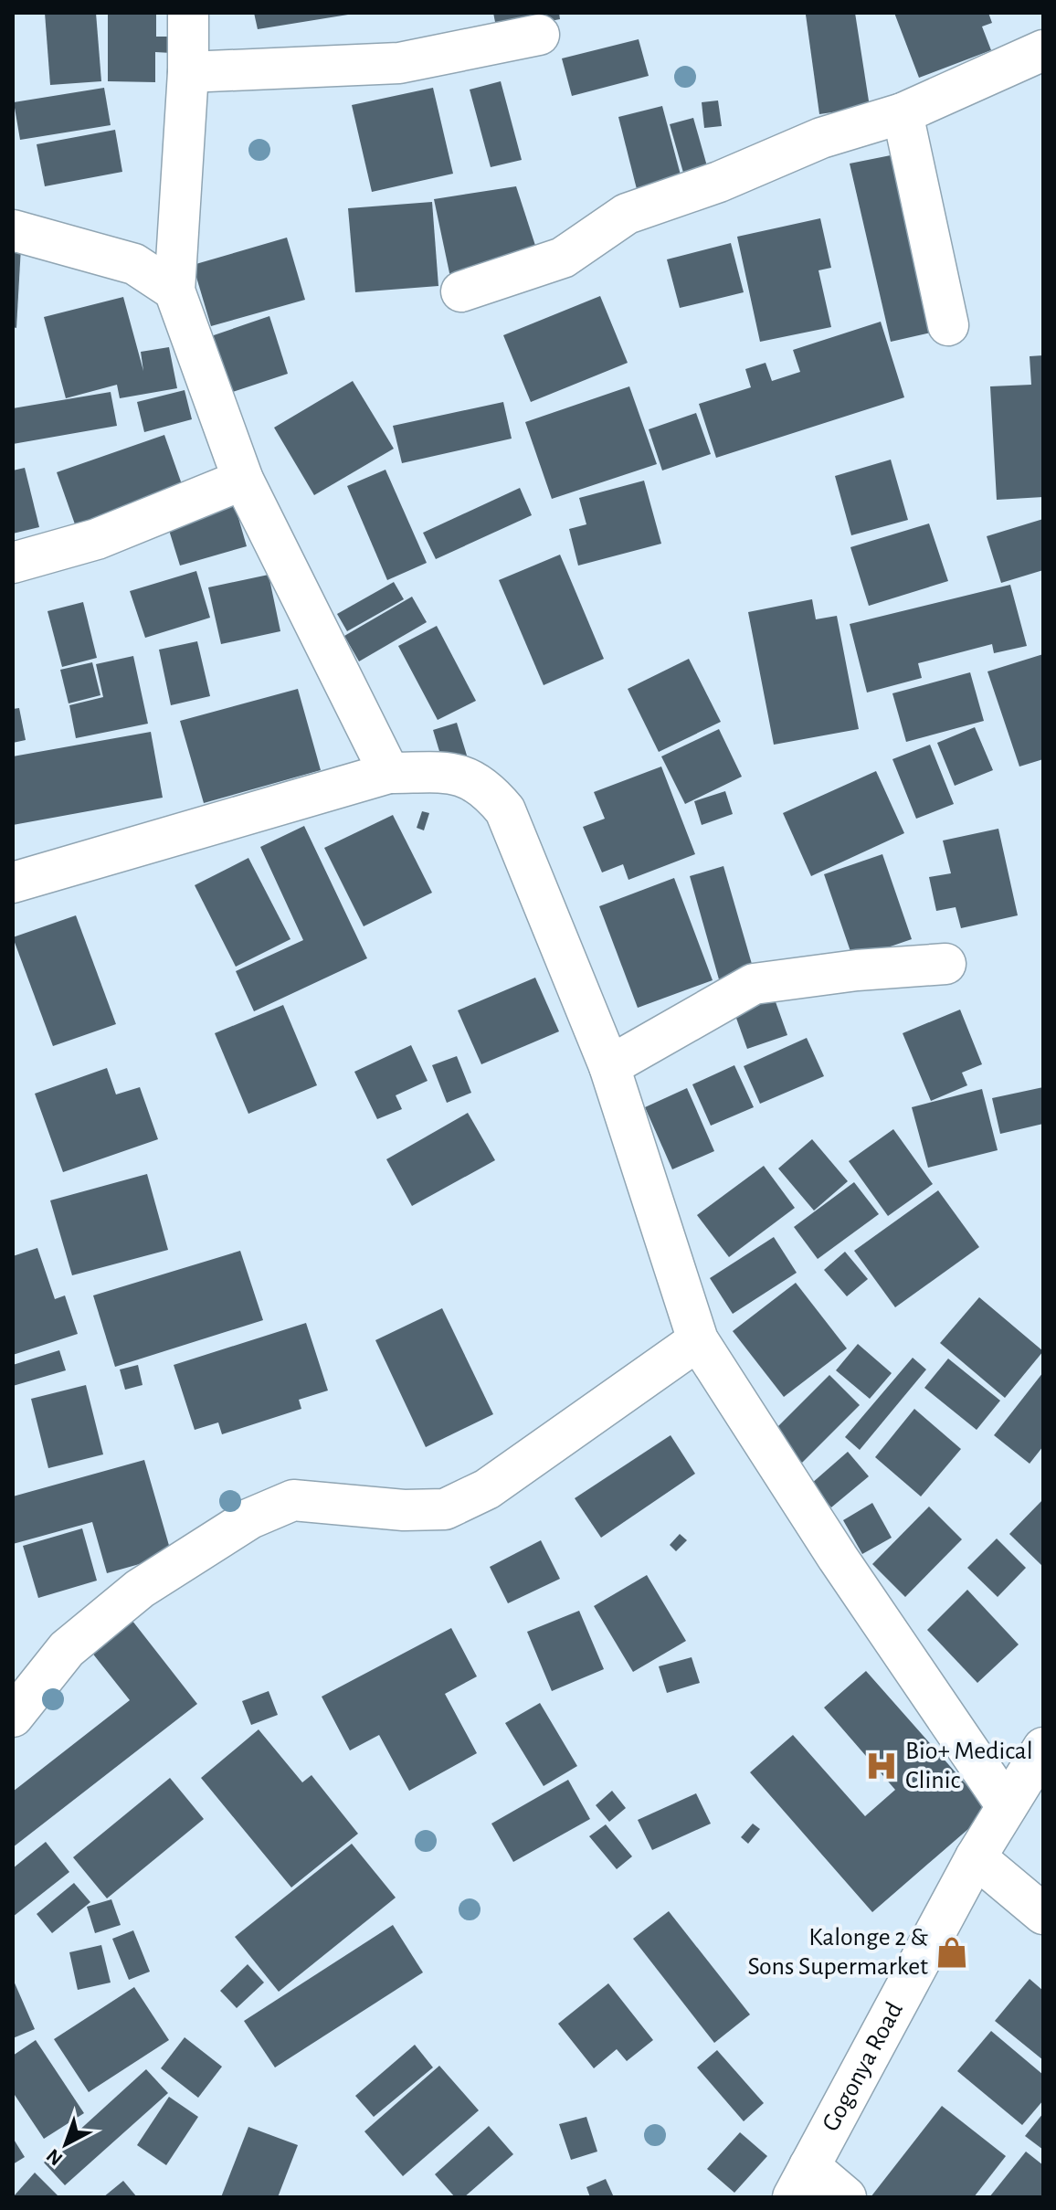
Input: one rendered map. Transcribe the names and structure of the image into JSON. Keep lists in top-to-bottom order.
{
  "streets": {
    "street": ["Gogonya Road"]
  },
  "places": {
    "hospital": ["Bio+ Medical Clinic"],
    "shop": ["Kalonge 2 & Sons Supermarket"]
  },
  "north": "bottom left"
}
